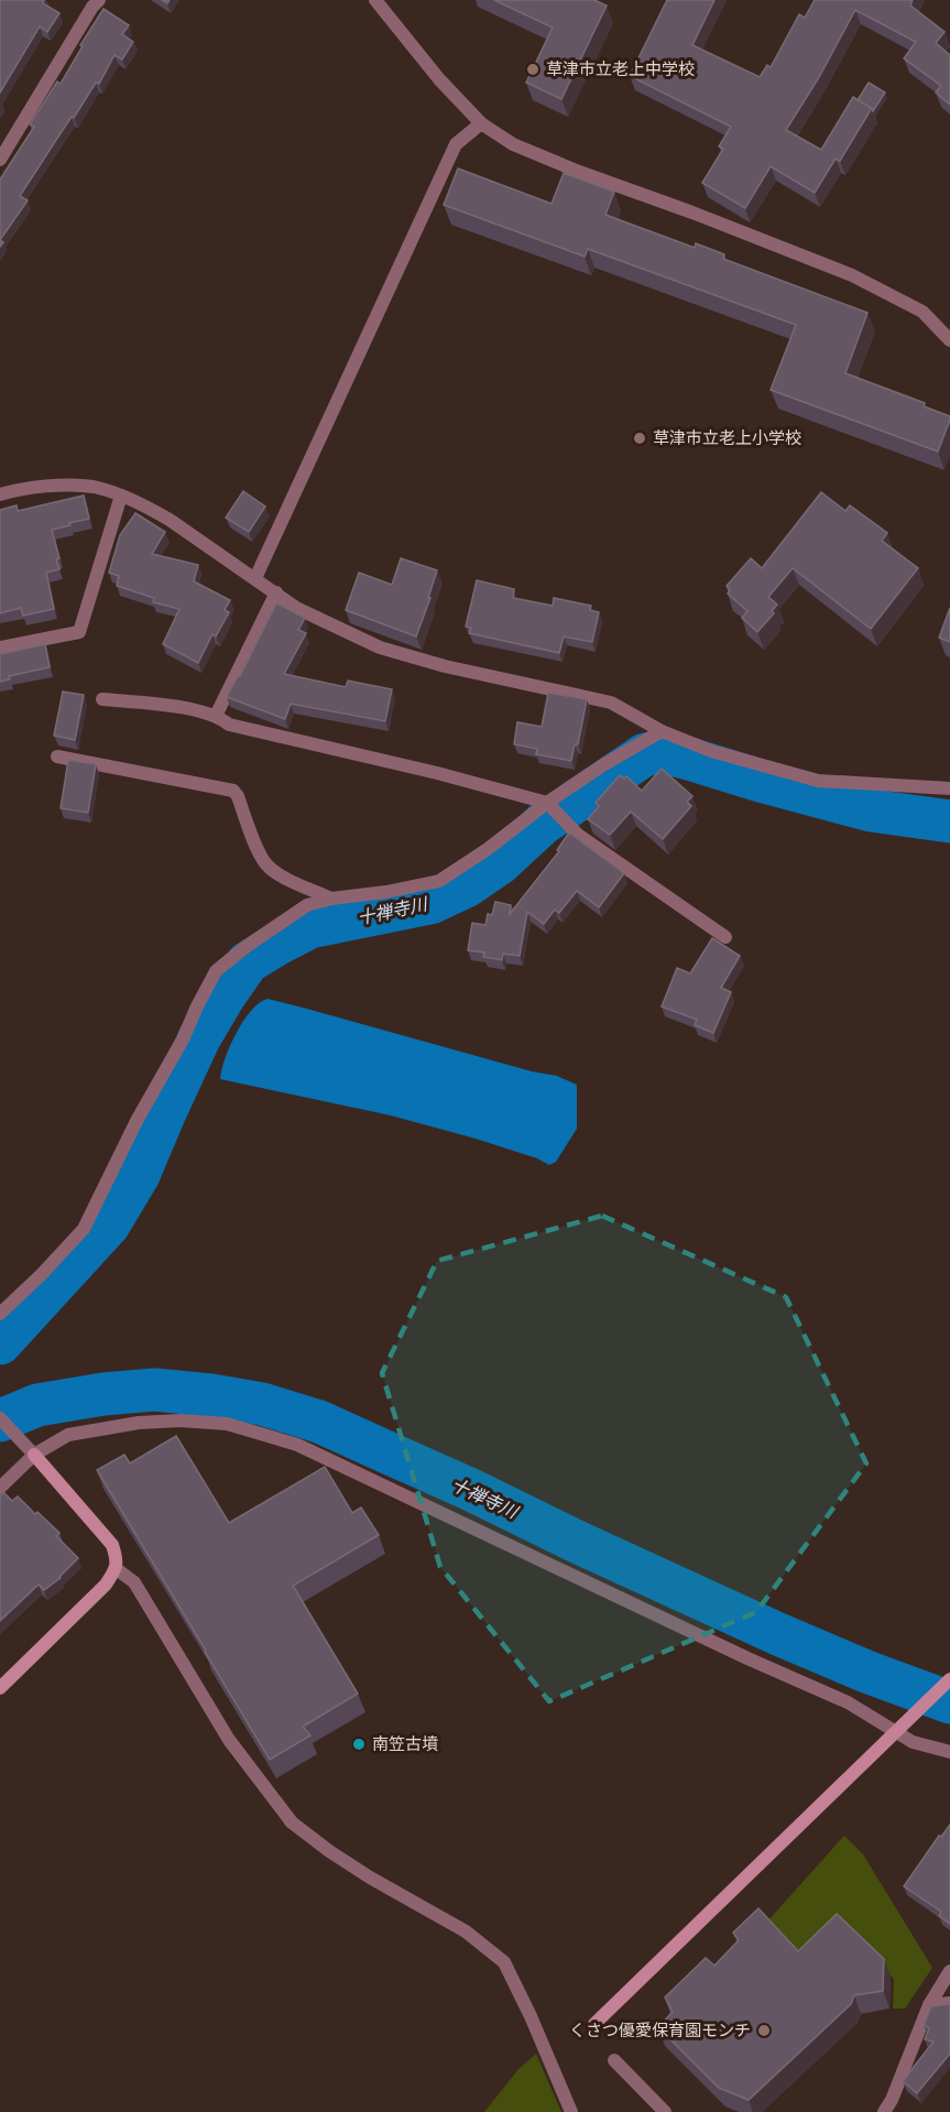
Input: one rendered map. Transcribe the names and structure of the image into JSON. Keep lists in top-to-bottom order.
{
  "water": ["十禅寺川"],
  "places": [
    "草津市立老上中学校",
    "草津市立老上小学校",
    "南笠古墳",
    "くさつ優愛保育園モンチ"
  ]
}
